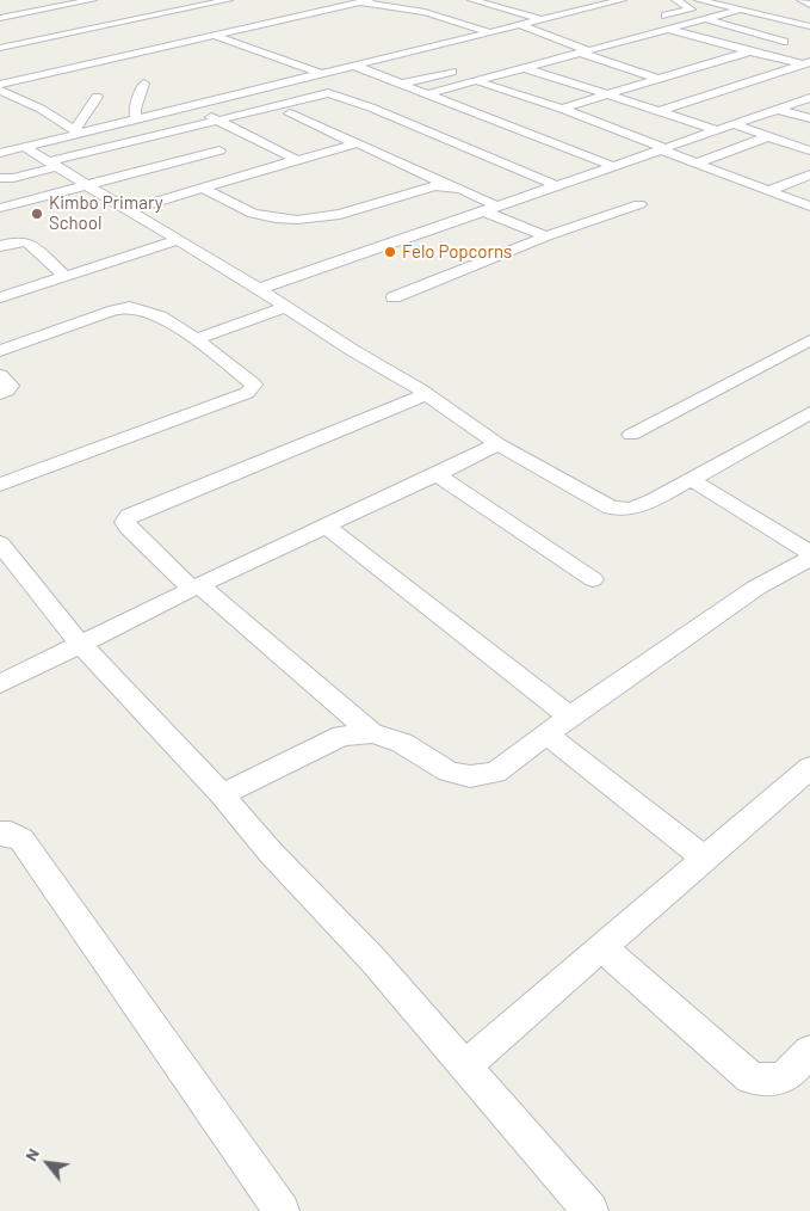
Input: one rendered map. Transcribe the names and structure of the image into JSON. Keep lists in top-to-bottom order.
{
  "places": ["Kimbo Primary School", "Felo Popcorns"],
  "north": "top left"
}
